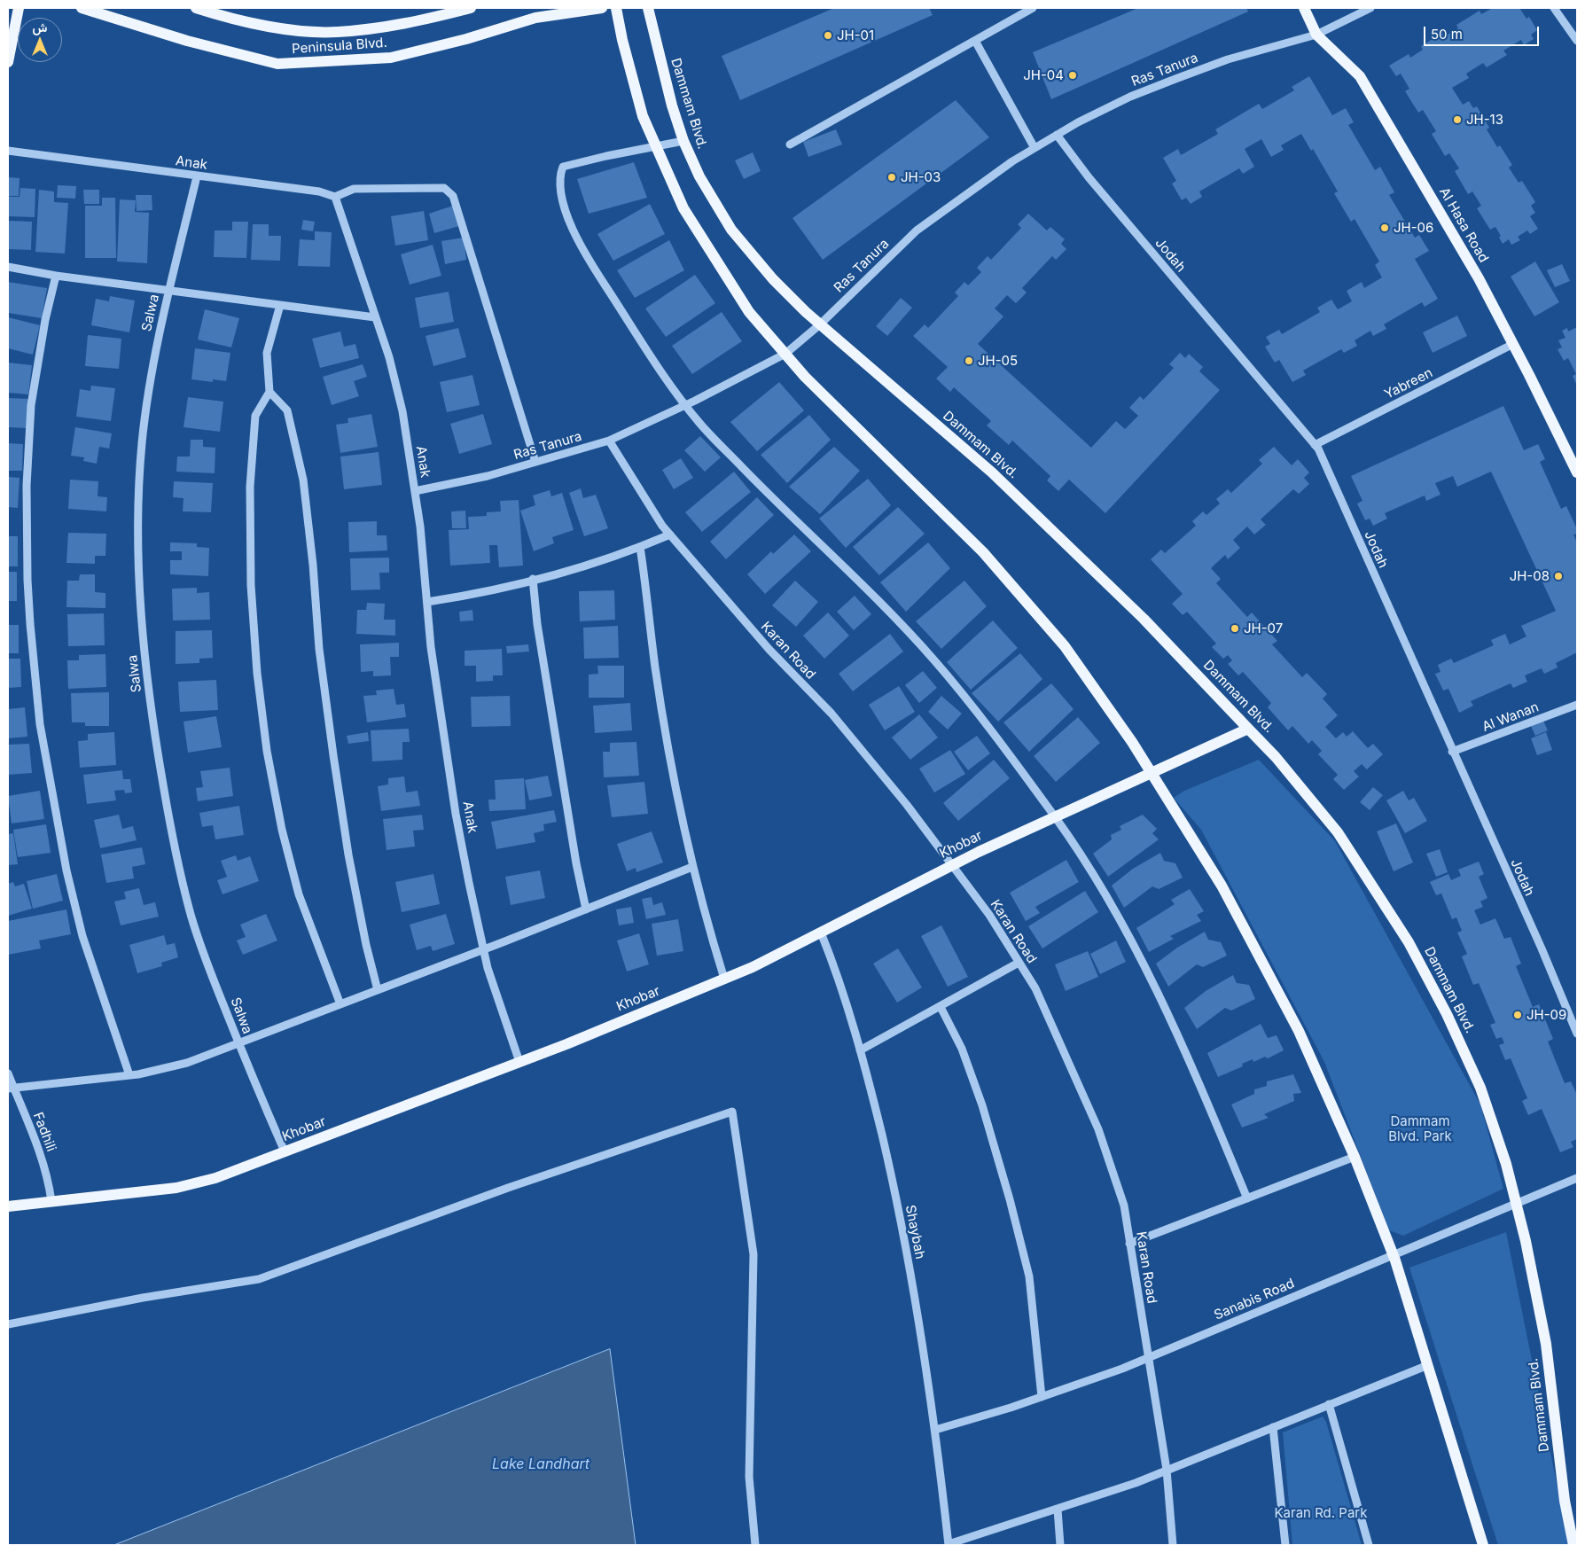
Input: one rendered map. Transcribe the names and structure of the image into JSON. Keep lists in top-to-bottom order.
{
  "streets": {
    "main road": [
      "Peninsula Blvd.",
      "Dammam Blvd.",
      "Al Hasa Road",
      "Khobar"
    ],
    "street": [
      "Ras Tanura",
      "Anak",
      "Jodah",
      "Salwa",
      "Yabreen",
      "Karan Road",
      "Al Wanan",
      "Fadhili",
      "Shaybah",
      "Sanabis Road"
    ]
  },
  "crossings": [
    ["Ras Tanura", "Dammam Blvd."],
    ["Ras Tanura", "Anak"],
    ["Ras Tanura", "Al Hasa Road"],
    ["Ras Tanura", "Jodah"],
    ["Ras Tanura", "Karan Road"],
    ["Dammam Blvd.", "Khobar"],
    ["Dammam Blvd.", "Sanabis Road"],
    ["Anak", "Salwa"],
    ["Anak", "Khobar"],
    ["Al Hasa Road", "Yabreen"],
    ["Jodah", "Yabreen"],
    ["Jodah", "Al Wanan"],
    ["Salwa", "Khobar"],
    ["Karan Road", "Khobar"],
    ["Karan Road", "Sanabis Road"],
    ["Khobar", "Fadhili"],
    ["Khobar", "Shaybah"],
    ["Shaybah", "Sanabis Road"]
  ],
  "water": ["Lake Landhart"],
  "parks": ["Dammam Blvd. Park", "Karan Rd. Park"],
  "places": [
    "JH-01",
    "JH-04",
    "JH-13",
    "JH-03",
    "JH-06",
    "JH-05",
    "JH-08",
    "JH-07",
    "JH-09"
  ],
  "scale_bar": "50 m",
  "north": "top"
}
